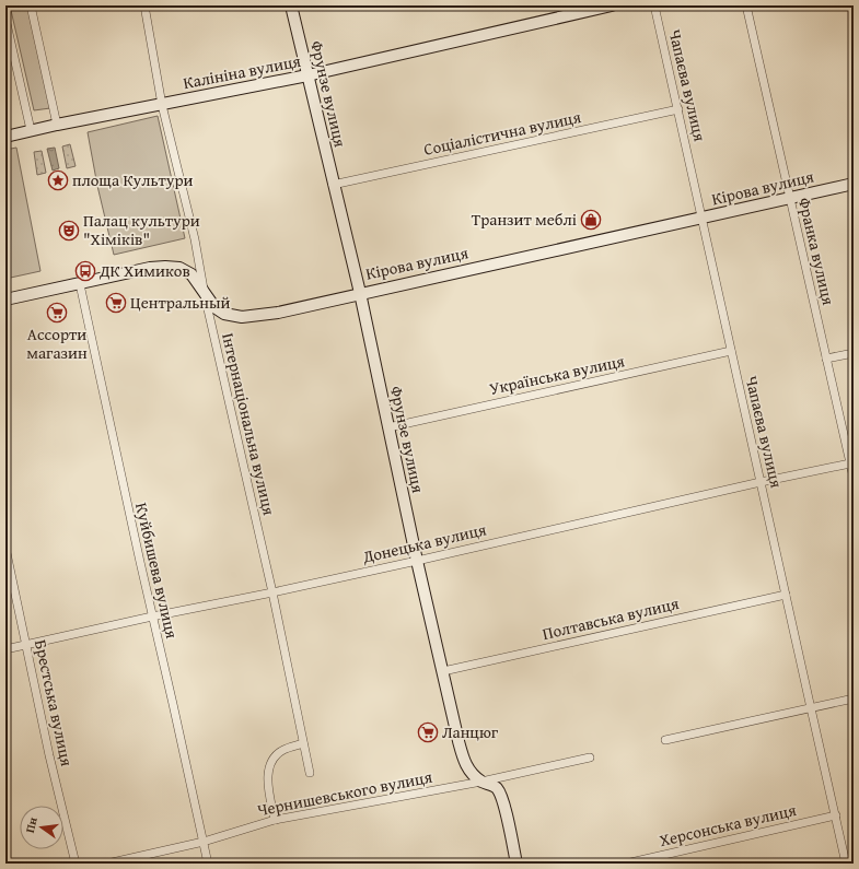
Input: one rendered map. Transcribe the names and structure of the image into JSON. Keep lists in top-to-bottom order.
{
  "streets": {
    "street": [
      "Калініна вулиця",
      "Чапаєва вулиця",
      "Фрунзе вулиця",
      "Соціалістична вулиця",
      "Кірова вулиця",
      "Франка вулиця",
      "Українська вулиця",
      "Інтернаціональна вулиця",
      "Донецька вулиця",
      "Куйбишева вулиця",
      "Полтавська вулиця",
      "Брестська вулиця",
      "Чернишевського вулиця",
      "Херсонська вулиця"
    ]
  },
  "crossings": [
    ["Калініна вулиця", "Фрунзе вулиця"],
    ["Калініна вулиця", "Інтернаціональна вулиця"],
    ["Чапаєва вулиця", "Соціалістична вулиця"],
    ["Чапаєва вулиця", "Кірова вулиця"],
    ["Чапаєва вулиця", "Українська вулиця"],
    ["Чапаєва вулиця", "Донецька вулиця"],
    ["Чапаєва вулиця", "Полтавська вулиця"],
    ["Чапаєва вулиця", "Херсонська вулиця"],
    ["Фрунзе вулиця", "Соціалістична вулиця"],
    ["Фрунзе вулиця", "Кірова вулиця"],
    ["Фрунзе вулиця", "Українська вулиця"],
    ["Фрунзе вулиця", "Донецька вулиця"],
    ["Фрунзе вулиця", "Полтавська вулиця"],
    ["Фрунзе вулиця", "Чернишевського вулиця"],
    ["Кірова вулиця", "Франка вулиця"],
    ["Кірова вулиця", "Інтернаціональна вулиця"],
    ["Кірова вулиця", "Куйбишева вулиця"],
    ["Франка вулиця", "Донецька вулиця"],
    ["Інтернаціональна вулиця", "Донецька вулиця"],
    ["Донецька вулиця", "Куйбишева вулиця"],
    ["Донецька вулиця", "Брестська вулиця"],
    ["Куйбишева вулиця", "Чернишевського вулиця"]
  ],
  "places": {
    "place": ["площа Культури"],
    "shop": ["Транзит меблі"],
    "theatre": ["Палац культури \"Хіміків\""],
    "bus stop": ["ДК Химиков"],
    "supermarket": ["Центральный", "Ассорти магазин", "Ланцюг"]
  },
  "north": "left"
}
